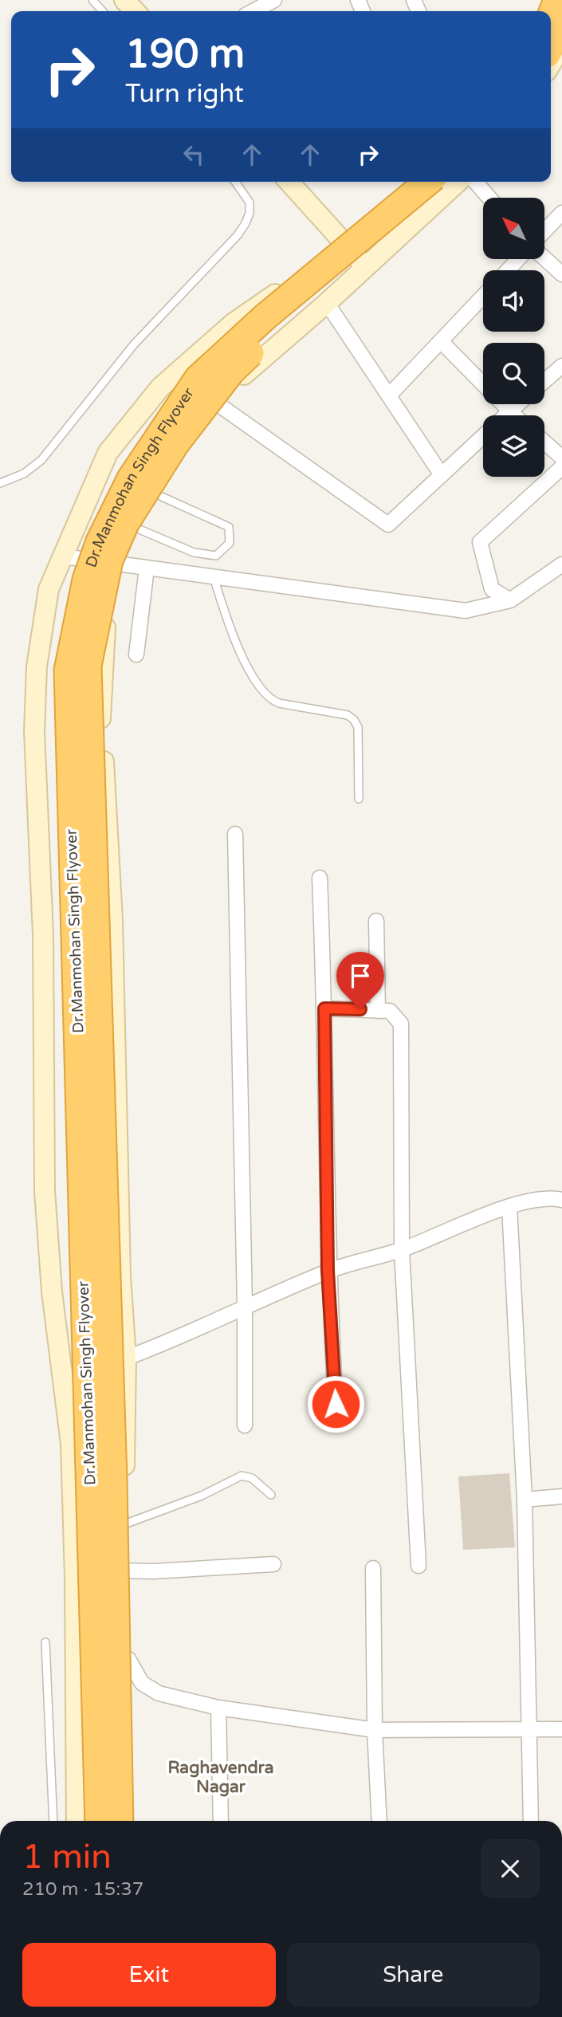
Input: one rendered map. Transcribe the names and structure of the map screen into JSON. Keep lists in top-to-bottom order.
{
  "streets": {
    "highway": ["Dr.Manmohan Singh Flyover"]
  },
  "districts": ["Raghavendra Nagar"],
  "north": "top left",
  "page": {
    "turn": ["190 m", "Turn right"],
    "heading": ["1 min", "210 m · 15:37"],
    "buttons": ["Exit", "Share"]
  }
}
